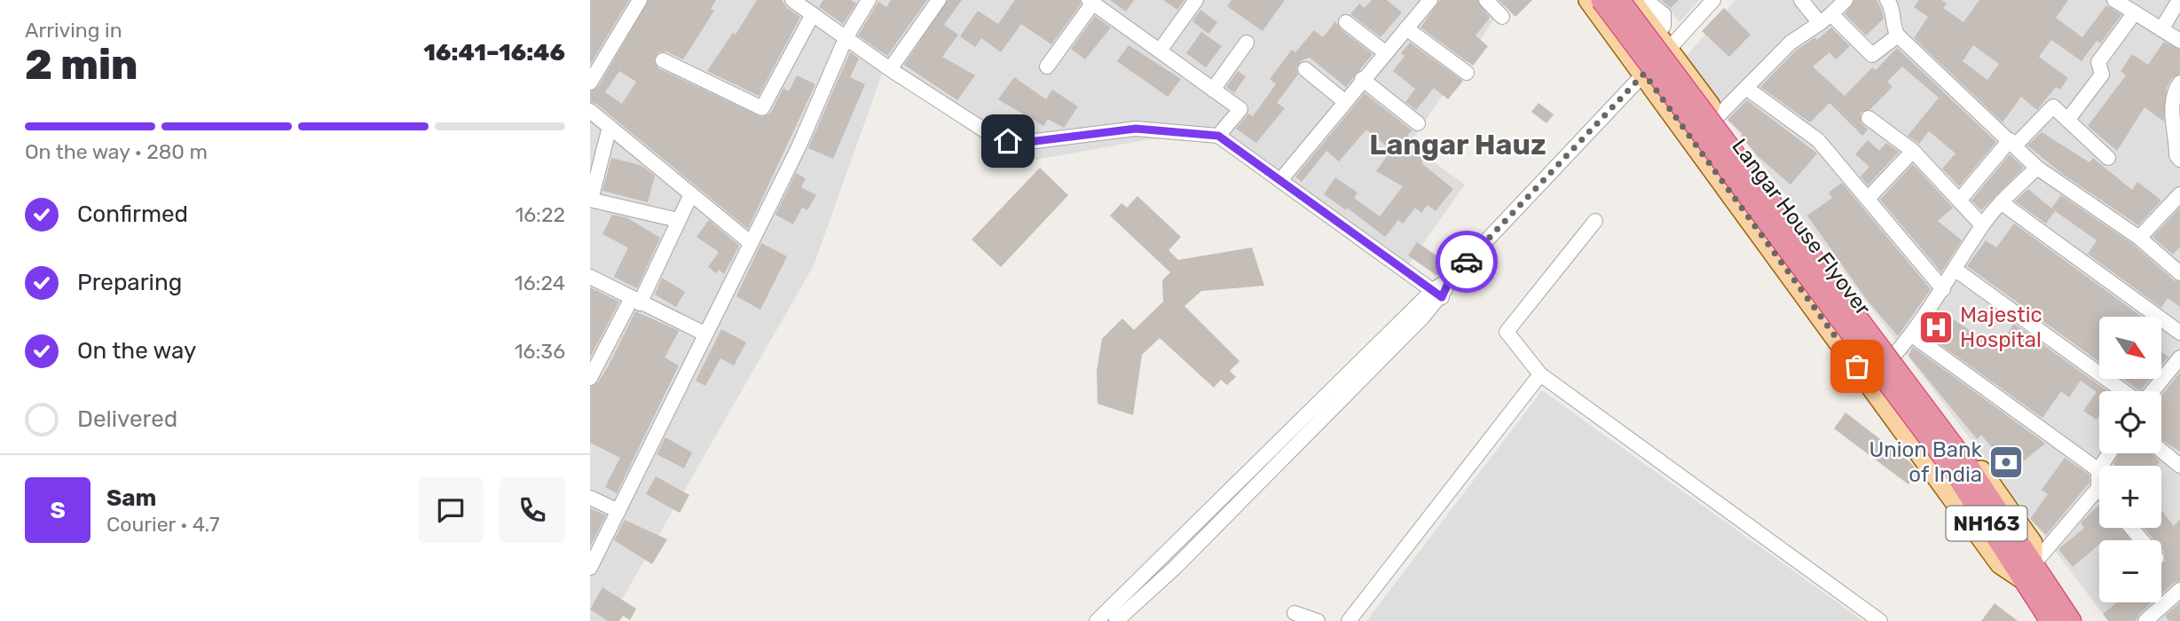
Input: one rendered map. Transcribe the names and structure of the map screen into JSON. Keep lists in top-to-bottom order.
{
  "streets": {
    "highway": ["Langar House Flyover", "NH163"]
  },
  "crossings": [
    ["Langar House Flyover", "NH163"]
  ],
  "districts": ["Langar Hauz"],
  "places": {
    "hospital": ["Majestic Hospital"],
    "bank": ["Union Bank of India"]
  },
  "north": "bottom right",
  "page": {
    "heading": ["2 min", "Arriving in", "16:41–16:46"],
    "panel": ["Sam", "Courier · 4.7"],
    "bar": "On the way · 280 m",
    "list": [
      ["Confirmed", "16:22"],
      ["Preparing", "16:24"],
      ["On the way", "16:36"],
      "Delivered"
    ],
    "map_buttons": ["+", "−"],
    "round": "S"
  }
}
